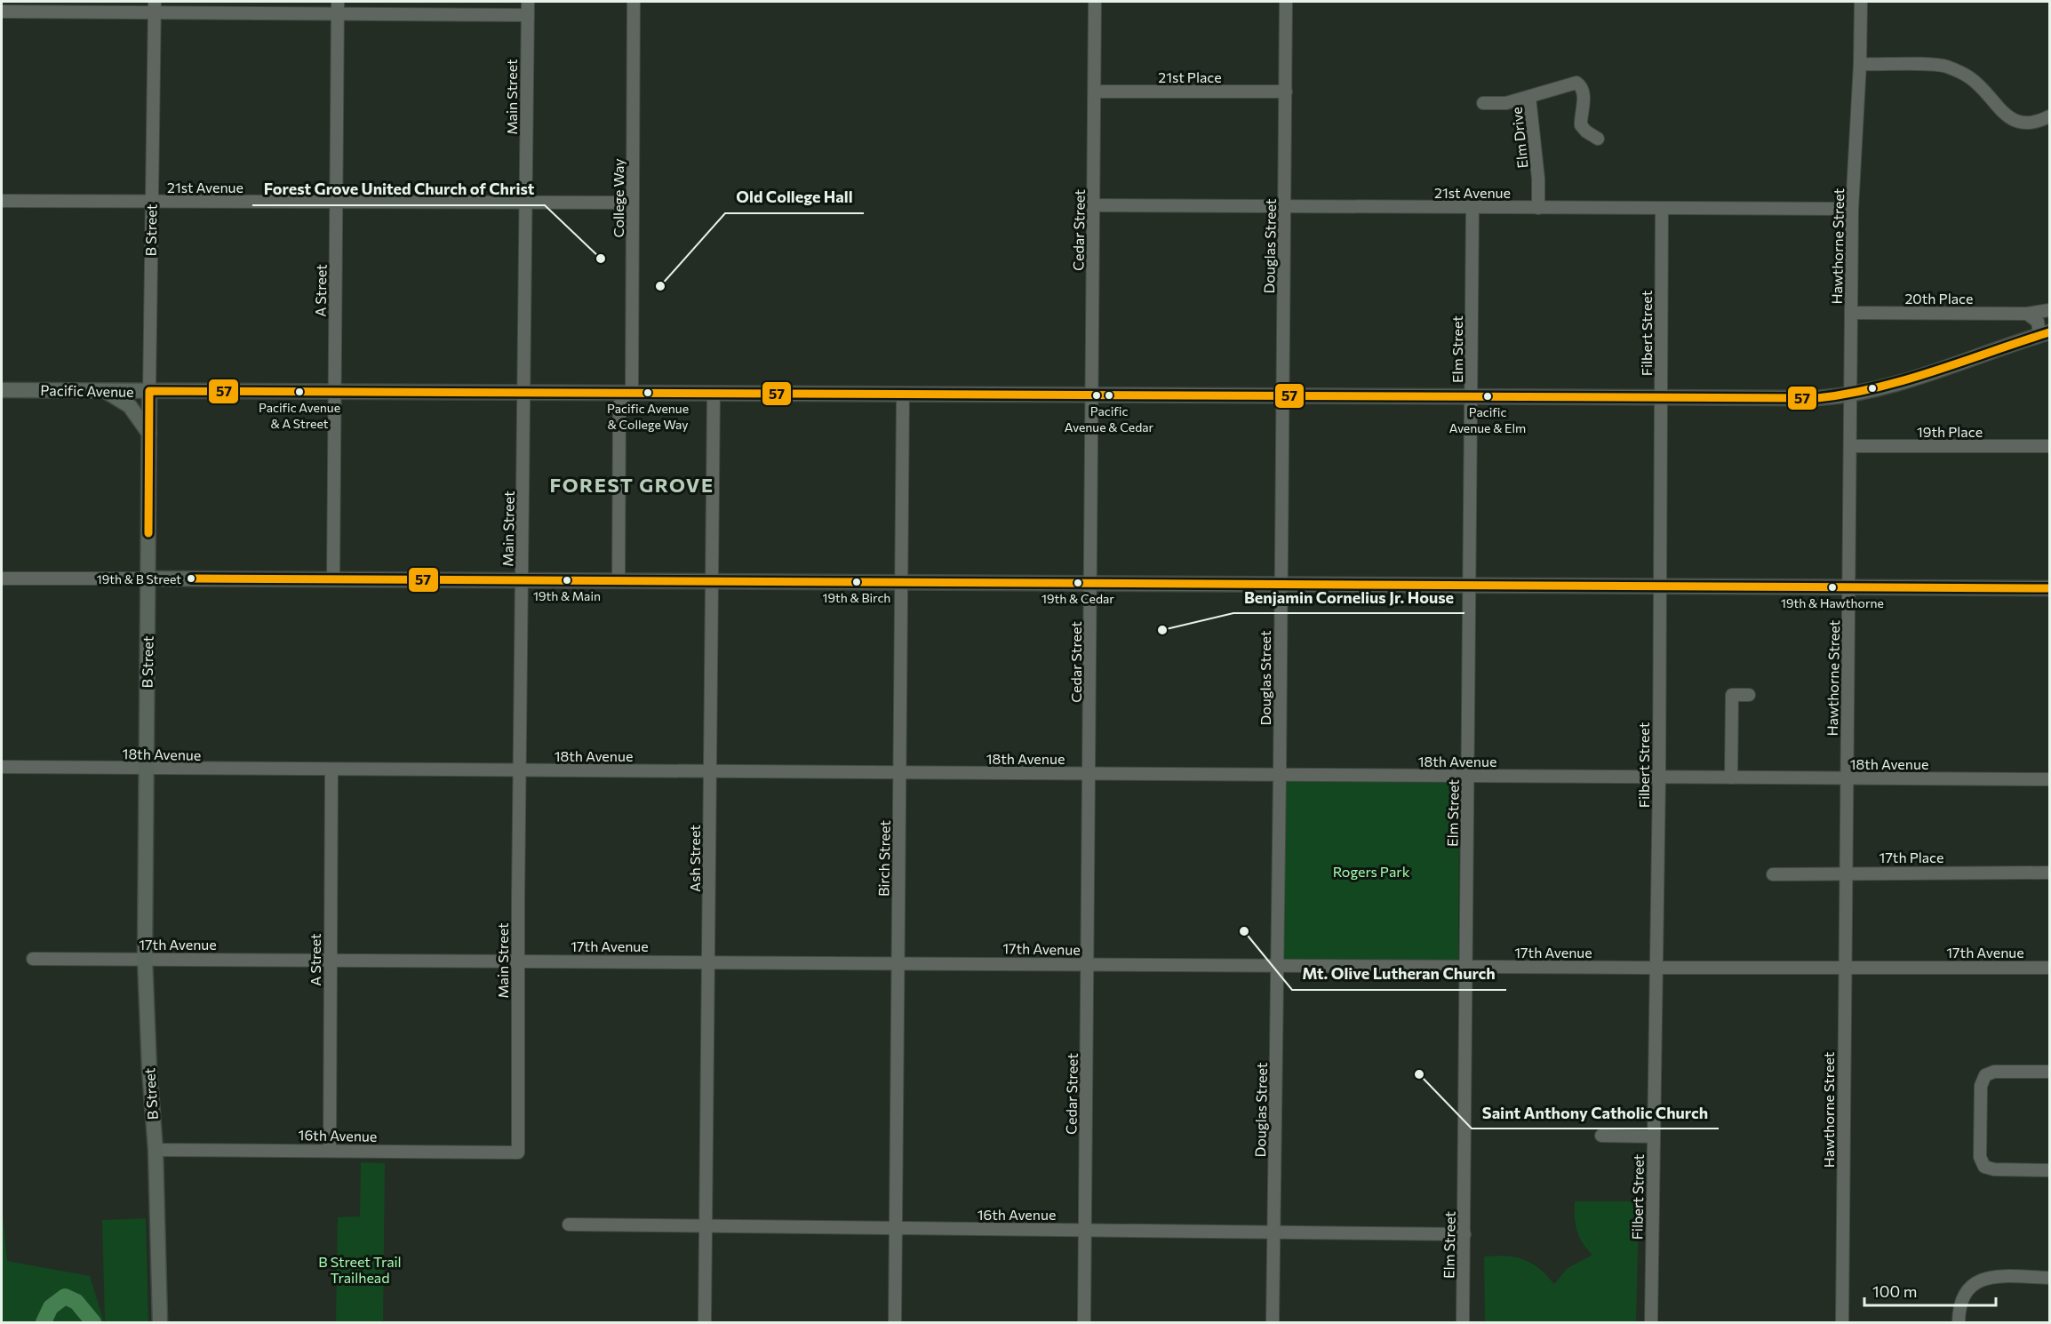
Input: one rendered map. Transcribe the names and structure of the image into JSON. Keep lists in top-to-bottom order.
{
  "streets": {
    "main road": ["B Street", "Pacific Avenue"],
    "street": [
      "21st Place",
      "Main Street",
      "Elm Drive",
      "21st Avenue",
      "College Way",
      "Cedar Street",
      "Douglas Street",
      "Hawthorne Street",
      "A Street",
      "20th Place",
      "Filbert Street",
      "Elm Street",
      "19th Place",
      "18th Avenue",
      "17th Place",
      "Ash Street",
      "Birch Street",
      "17th Avenue",
      "16th Avenue"
    ]
  },
  "crossings": [
    ["21st Place", "Cedar Street"],
    ["21st Place", "Douglas Street"],
    ["Main Street", "21st Avenue"],
    ["Main Street", "Pacific Avenue"],
    ["Main Street", "18th Avenue"],
    ["Main Street", "17th Avenue"],
    ["Main Street", "16th Avenue"],
    ["Elm Drive", "21st Avenue"],
    ["21st Avenue", "College Way"],
    ["21st Avenue", "B Street"],
    ["21st Avenue", "Cedar Street"],
    ["21st Avenue", "Douglas Street"],
    ["21st Avenue", "Hawthorne Street"],
    ["21st Avenue", "A Street"],
    ["21st Avenue", "Filbert Street"],
    ["21st Avenue", "Elm Street"],
    ["College Way", "Pacific Avenue"],
    ["B Street", "Pacific Avenue"],
    ["B Street", "18th Avenue"],
    ["B Street", "17th Avenue"],
    ["B Street", "16th Avenue"],
    ["Cedar Street", "Pacific Avenue"],
    ["Cedar Street", "18th Avenue"],
    ["Cedar Street", "17th Avenue"],
    ["Cedar Street", "16th Avenue"],
    ["Douglas Street", "Pacific Avenue"],
    ["Douglas Street", "18th Avenue"],
    ["Douglas Street", "17th Avenue"],
    ["Douglas Street", "16th Avenue"],
    ["Hawthorne Street", "20th Place"],
    ["Hawthorne Street", "Pacific Avenue"],
    ["Hawthorne Street", "19th Place"],
    ["Hawthorne Street", "18th Avenue"],
    ["Hawthorne Street", "17th Place"],
    ["Hawthorne Street", "17th Avenue"],
    ["A Street", "Pacific Avenue"],
    ["A Street", "18th Avenue"],
    ["A Street", "17th Avenue"],
    ["A Street", "16th Avenue"],
    ["Filbert Street", "Pacific Avenue"],
    ["Filbert Street", "18th Avenue"],
    ["Filbert Street", "17th Avenue"],
    ["Elm Street", "Pacific Avenue"],
    ["Elm Street", "18th Avenue"],
    ["Elm Street", "17th Avenue"],
    ["Elm Street", "16th Avenue"],
    ["Pacific Avenue", "Ash Street"],
    ["Pacific Avenue", "Birch Street"],
    ["18th Avenue", "Ash Street"],
    ["18th Avenue", "Birch Street"],
    ["Ash Street", "17th Avenue"],
    ["Ash Street", "16th Avenue"],
    ["Birch Street", "17th Avenue"],
    ["Birch Street", "16th Avenue"]
  ],
  "districts": ["FOREST GROVE"],
  "parks": ["Rogers Park", "B Street Trail Trailhead"],
  "places": [
    "Forest Grove United Church of Christ",
    "Old College Hall",
    "Pacific Avenue & A Street",
    "Pacific Avenue & College Way",
    "Pacific Avenue & Cedar",
    "Pacific Avenue & Elm",
    "19th & B Street",
    "19th & Main",
    "19th & Birch",
    "19th & Cedar",
    "19th & Hawthorne",
    "Benjamin Cornelius Jr. House",
    "Mt. Olive Lutheran Church",
    "Saint Anthony Catholic Church"
  ],
  "lines": ["transit line 57"],
  "scale_bar": "100 m"
}
